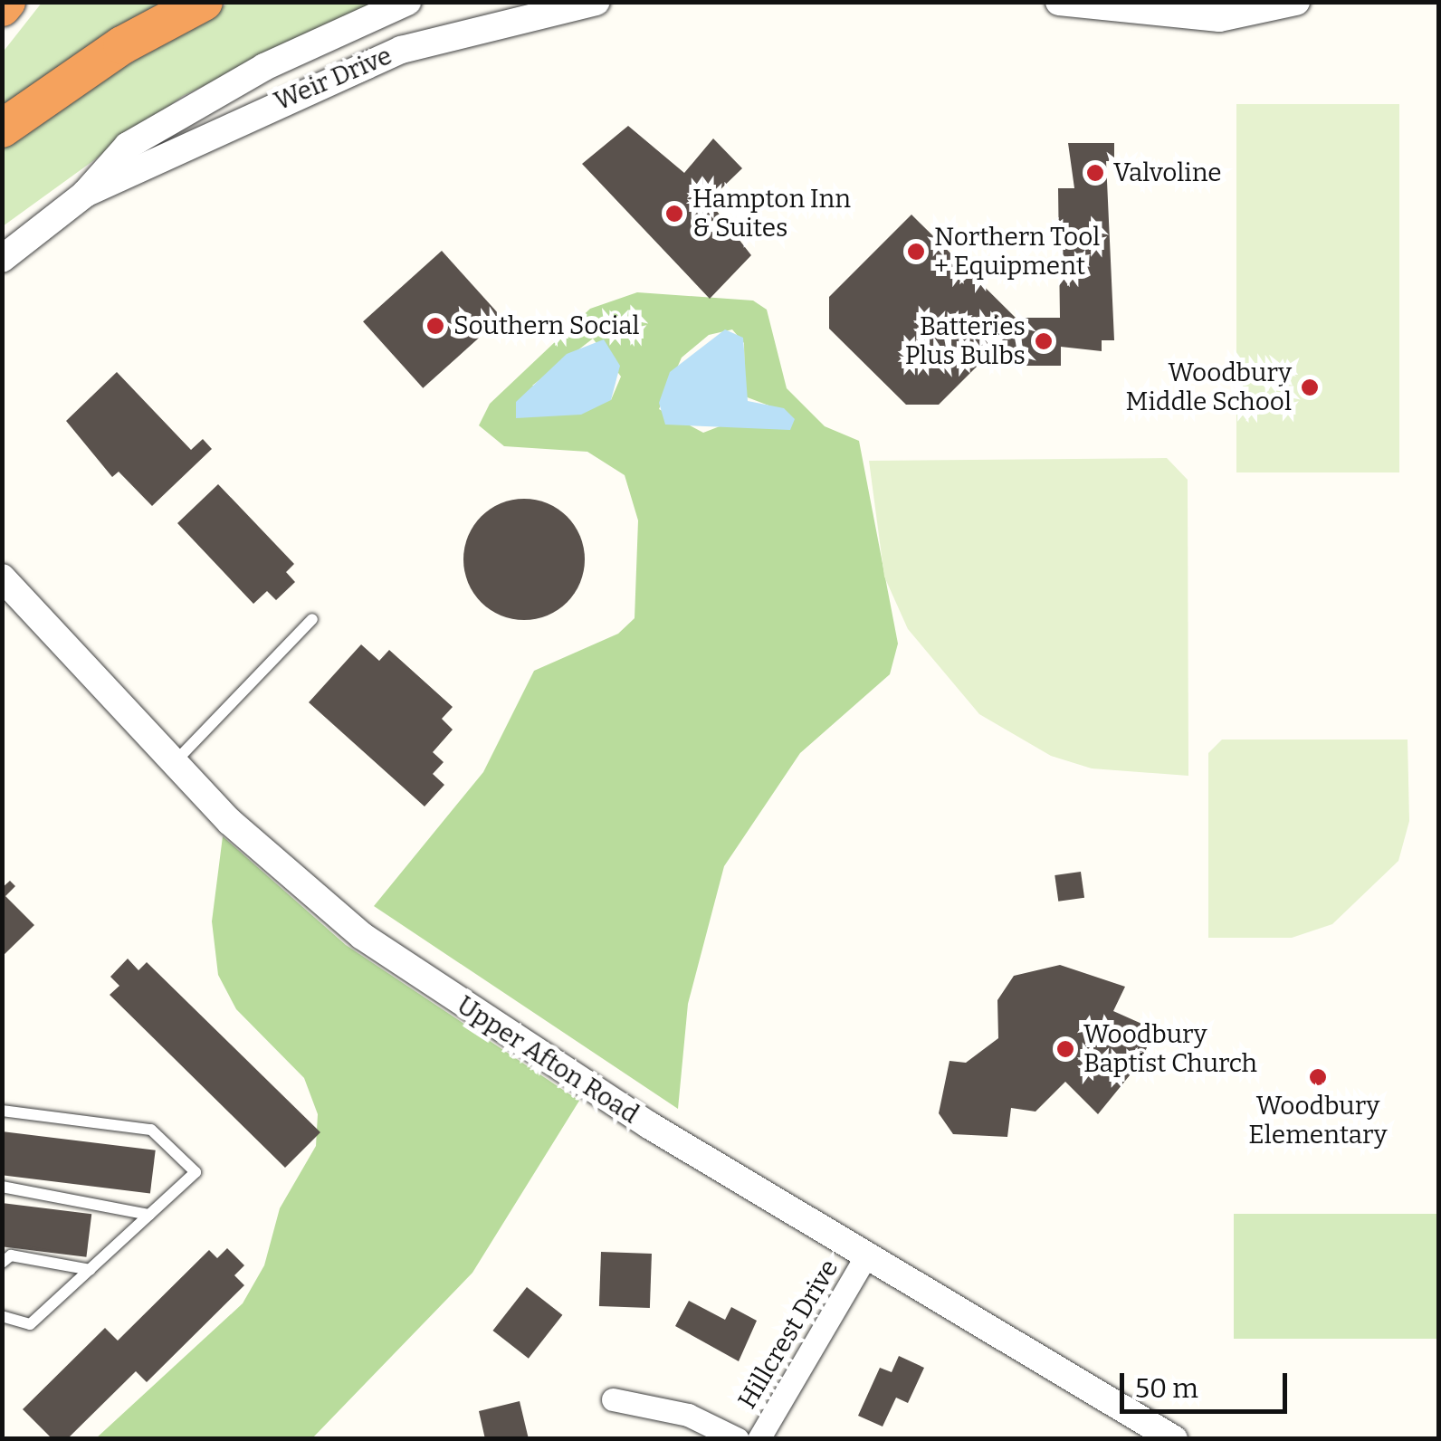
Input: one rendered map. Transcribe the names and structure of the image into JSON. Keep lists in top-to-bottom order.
{
  "streets": {
    "street": ["Weir Drive", "Upper Afton Road", "Hillcrest Drive"]
  },
  "crossings": [
    ["Upper Afton Road", "Hillcrest Drive"]
  ],
  "places": [
    "Valvoline",
    "Hampton Inn & Suites",
    "Northern Tool + Equipment",
    "Southern Social",
    "Batteries Plus Bulbs",
    "Woodbury Middle School",
    "Woodbury Baptist Church",
    "Woodbury Elementary"
  ],
  "scale_bar": "50 m"
}
